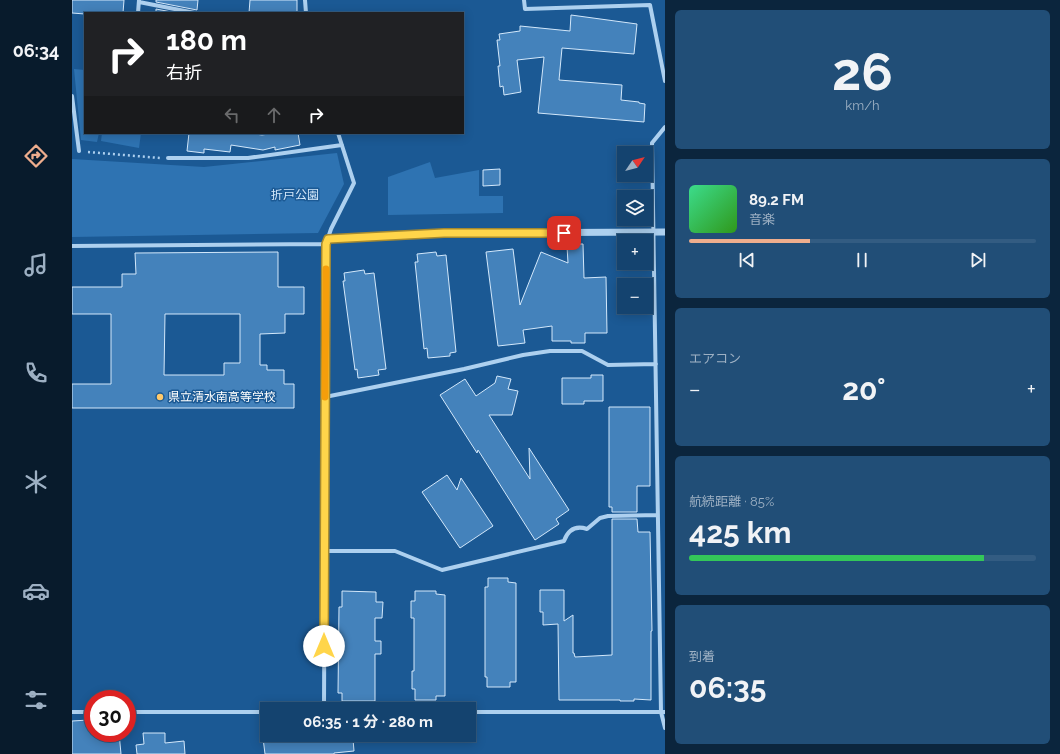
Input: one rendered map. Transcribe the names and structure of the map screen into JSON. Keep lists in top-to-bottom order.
{
  "parks": ["折戸公園"],
  "places": ["県立清水南高等学校"],
  "north": "top right",
  "page": {
    "tabs": "06:34",
    "tile": [
      ["26", "km/h"],
      "エアコン",
      ["航続距離 · 85%", "425 km"],
      ["到着", "06:35"]
    ],
    "turn": ["180 m", "右折"],
    "map_buttons": ["+", "−"],
    "song": ["89.2 FM", "音楽"],
    "heat": ["−", "20°", "+"],
    "limit": "30",
    "trip": "06:35 · 1 分 · 280 m"
  }
}
